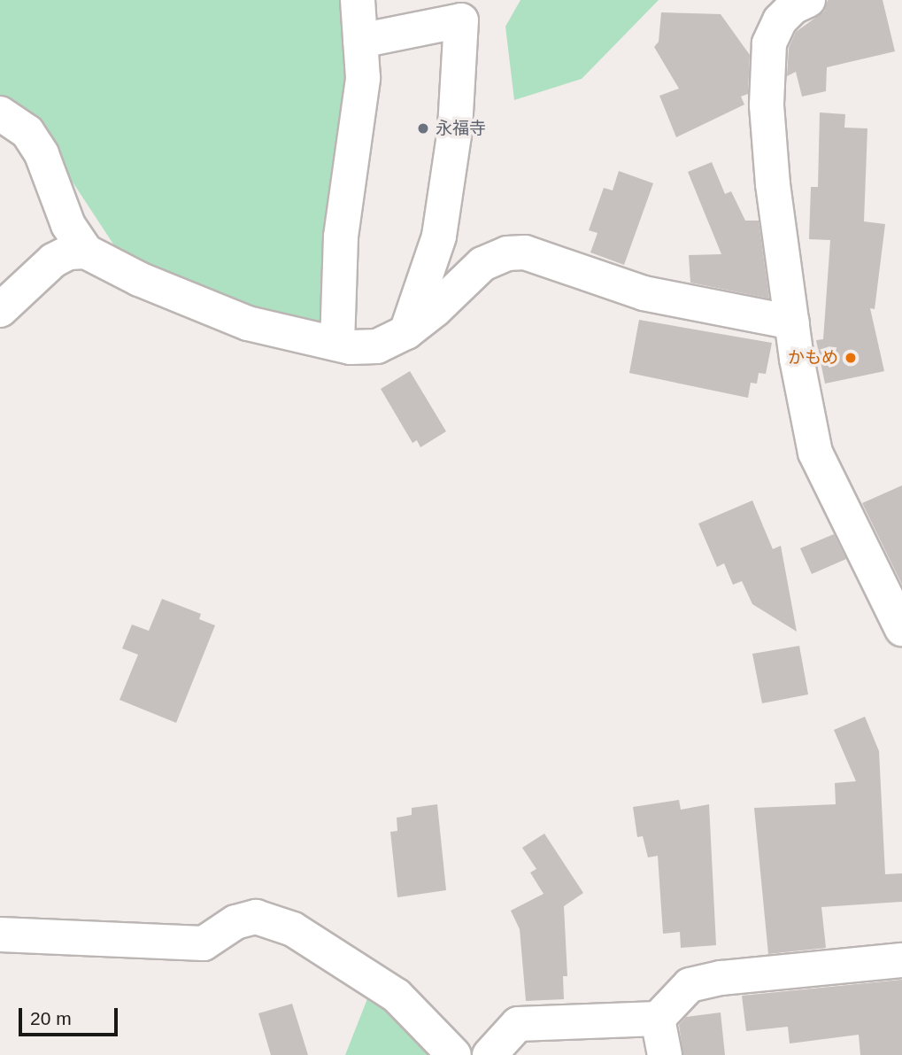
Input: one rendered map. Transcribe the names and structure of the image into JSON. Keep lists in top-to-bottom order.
{
  "places": ["永福寺", "かもめ"],
  "scale_bar": "20 m"
}
